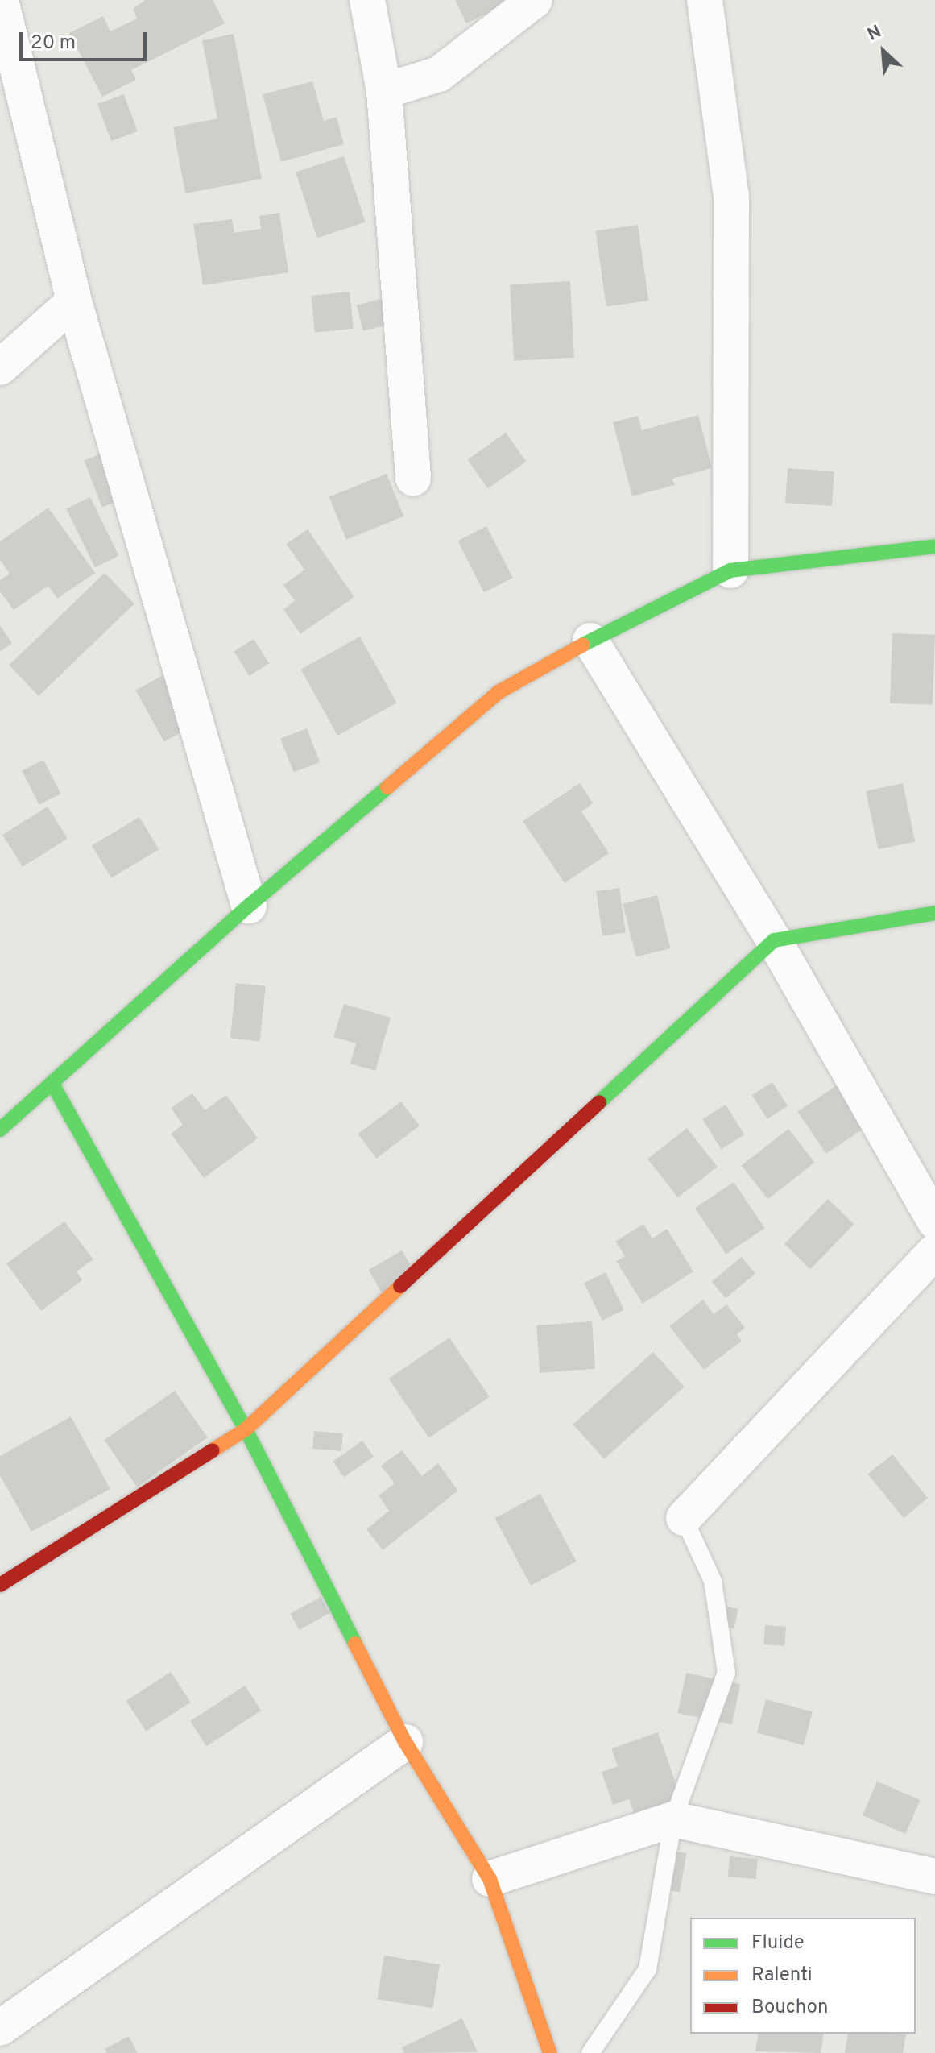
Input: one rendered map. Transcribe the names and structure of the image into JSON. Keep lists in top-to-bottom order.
{
  "legend": ["Fluide", "Ralenti", "Bouchon"],
  "scale_bar": "20 m",
  "north": "top left"
}
